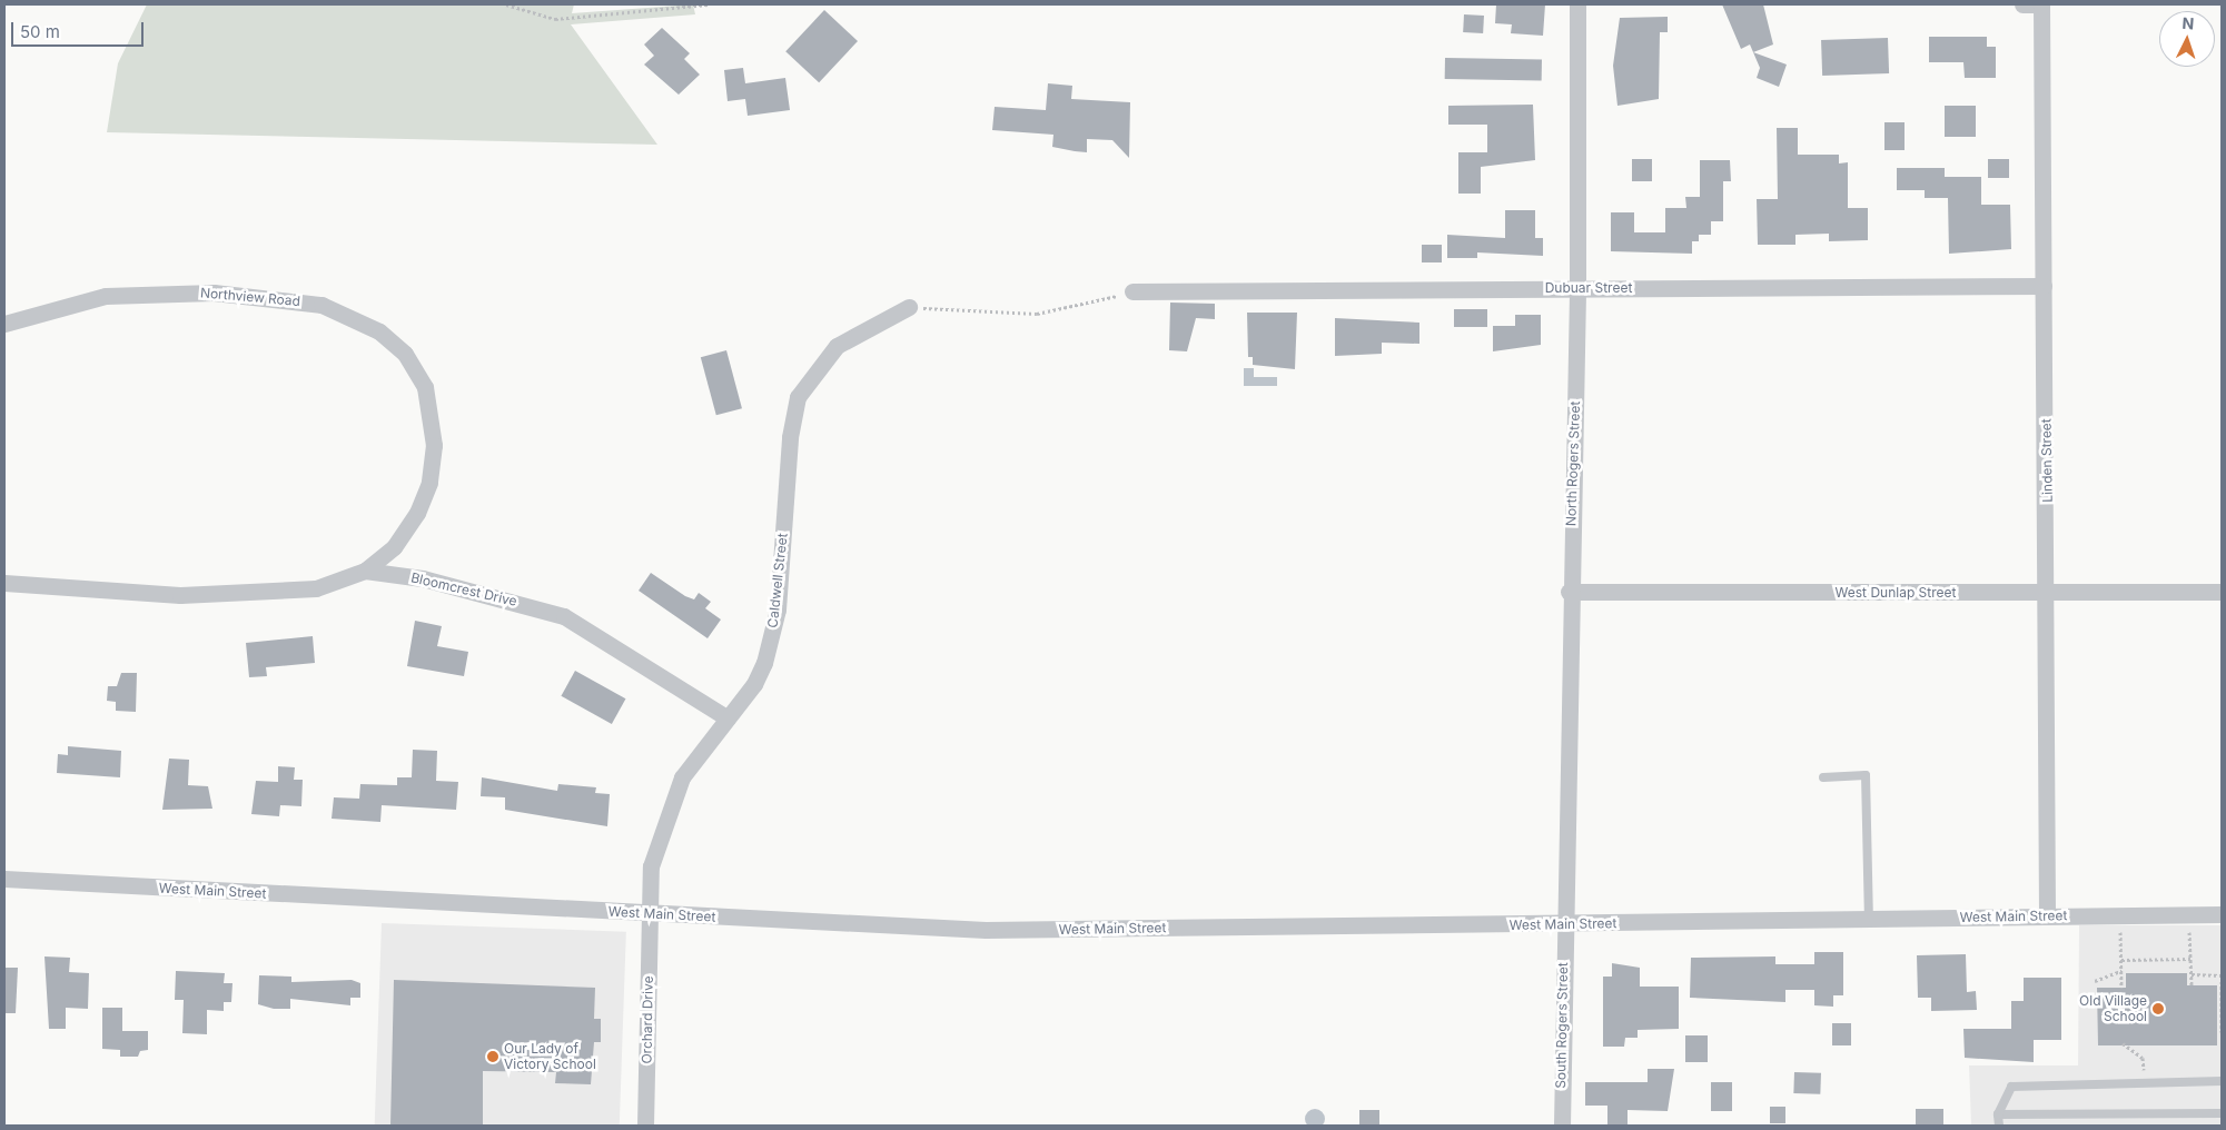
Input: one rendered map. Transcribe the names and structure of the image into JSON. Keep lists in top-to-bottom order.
{
  "streets": {
    "street": [
      "Dubuar Street",
      "Northview Road",
      "Linden Street",
      "North Rogers Street",
      "Caldwell Street",
      "Bloomcrest Drive",
      "West Dunlap Street",
      "West Main Street",
      "Orchard Drive",
      "South Rogers Street"
    ]
  },
  "crossings": [
    ["Dubuar Street", "Linden Street"],
    ["Dubuar Street", "North Rogers Street"],
    ["Northview Road", "Bloomcrest Drive"],
    ["Linden Street", "West Dunlap Street"],
    ["Linden Street", "West Main Street"],
    ["North Rogers Street", "West Dunlap Street"],
    ["North Rogers Street", "West Main Street"],
    ["North Rogers Street", "South Rogers Street"],
    ["Caldwell Street", "Bloomcrest Drive"],
    ["Caldwell Street", "West Main Street"],
    ["Caldwell Street", "Orchard Drive"],
    ["West Main Street", "Orchard Drive"],
    ["West Main Street", "South Rogers Street"]
  ],
  "places": ["Old Village School", "Our Lady of Victory School"],
  "scale_bar": "50 m",
  "north": "top"
}
